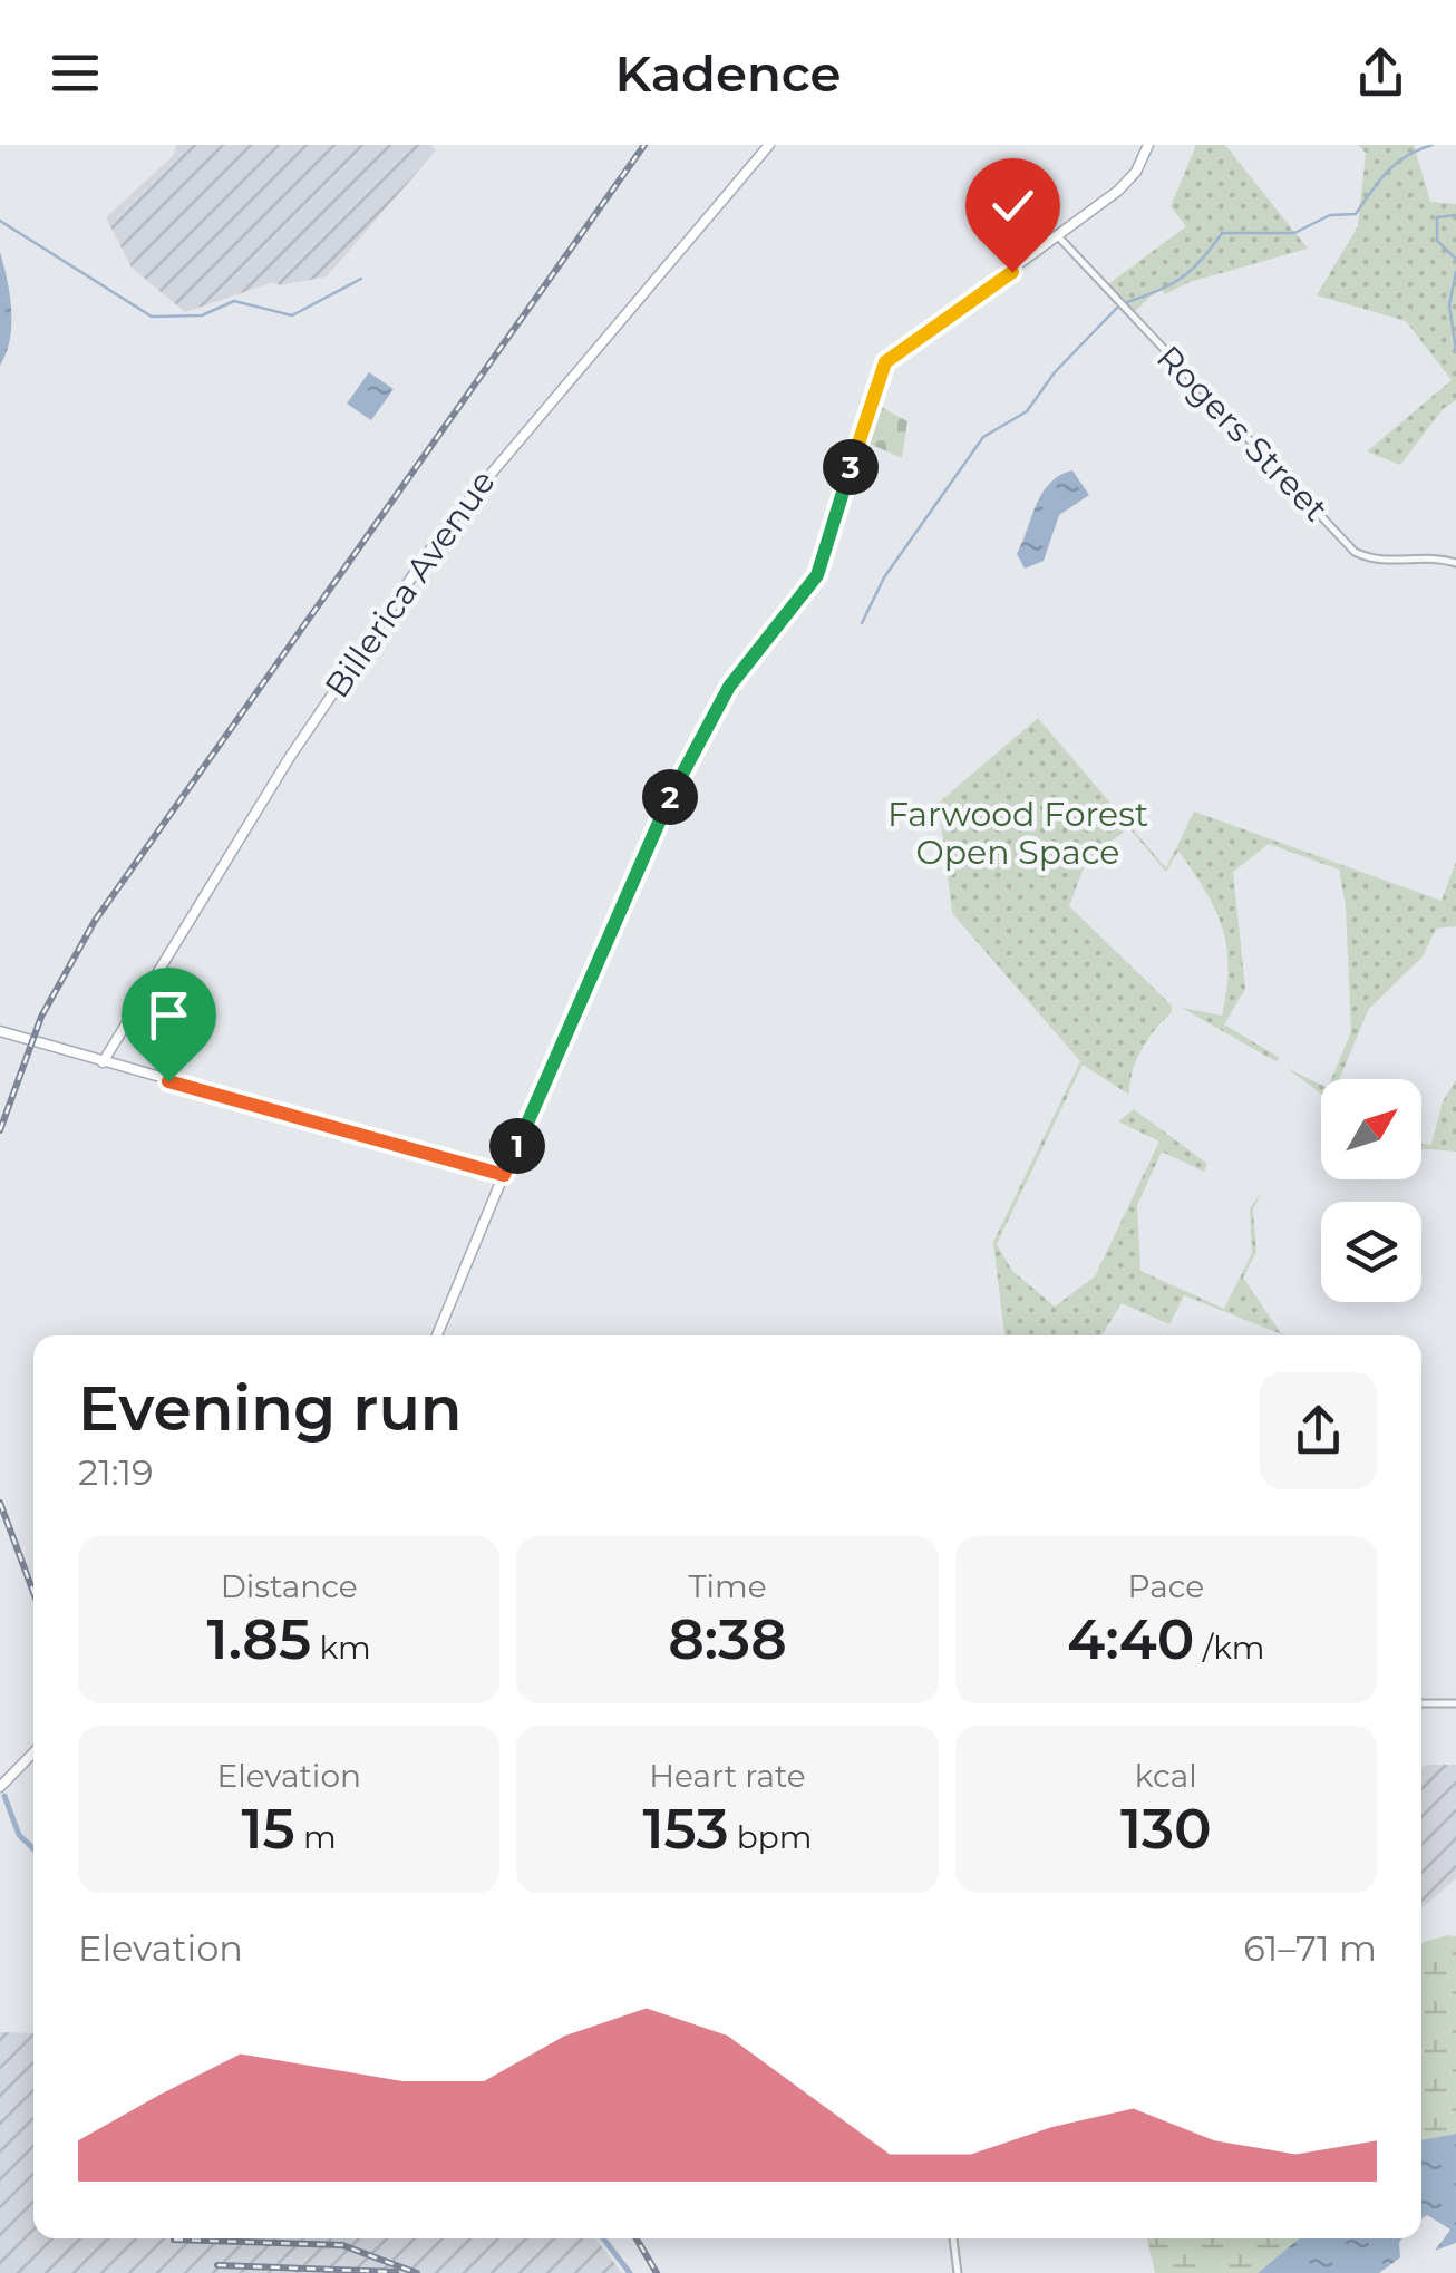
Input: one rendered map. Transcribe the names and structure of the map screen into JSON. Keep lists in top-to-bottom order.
{
  "streets": {
    "main road": ["Billerica Avenue"],
    "street": ["Rogers Street"]
  },
  "parks": ["Farwood Forest Open Space"],
  "north": "top right",
  "page": {
    "header": "Kadence",
    "pins": ["3", "2", "1"],
    "heading": ["Evening run", "21:19"],
    "stats": [
      ["Distance", "1.85 km"],
      ["Time", "8:38"],
      ["Pace", "4:40 /km"],
      ["Elevation", "15 m"],
      ["Heart rate", "153 bpm"],
      ["kcal", "130"]
    ],
    "chart": ["Elevation", "61–71 m"]
  }
}
